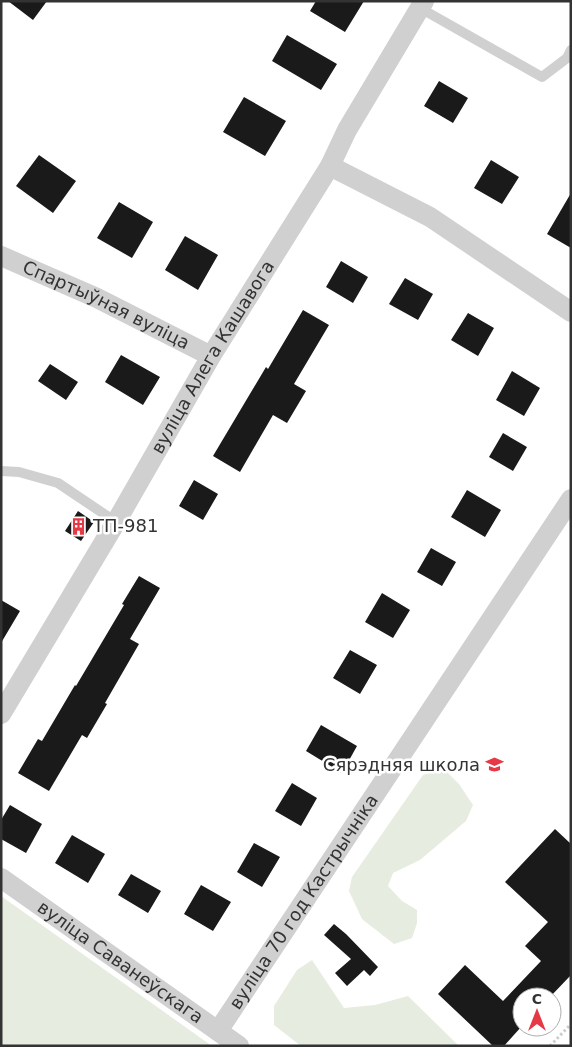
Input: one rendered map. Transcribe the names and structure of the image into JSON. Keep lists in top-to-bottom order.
{
  "streets": {
    "street": [
      "Спартыўная вуліца",
      "вуліца Алега Кашавога",
      "вуліца 70 год Кастрычніка",
      "вуліца Саванеўскага"
    ]
  },
  "crossings": [
    ["Спартыўная вуліца", "вуліца Алега Кашавога"],
    ["вуліца 70 год Кастрычніка", "вуліца Саванеўскага"]
  ],
  "places": {
    "building": ["ТП-981"],
    "school or university": ["Сярэдняя школа"]
  },
  "north": "top"
}
